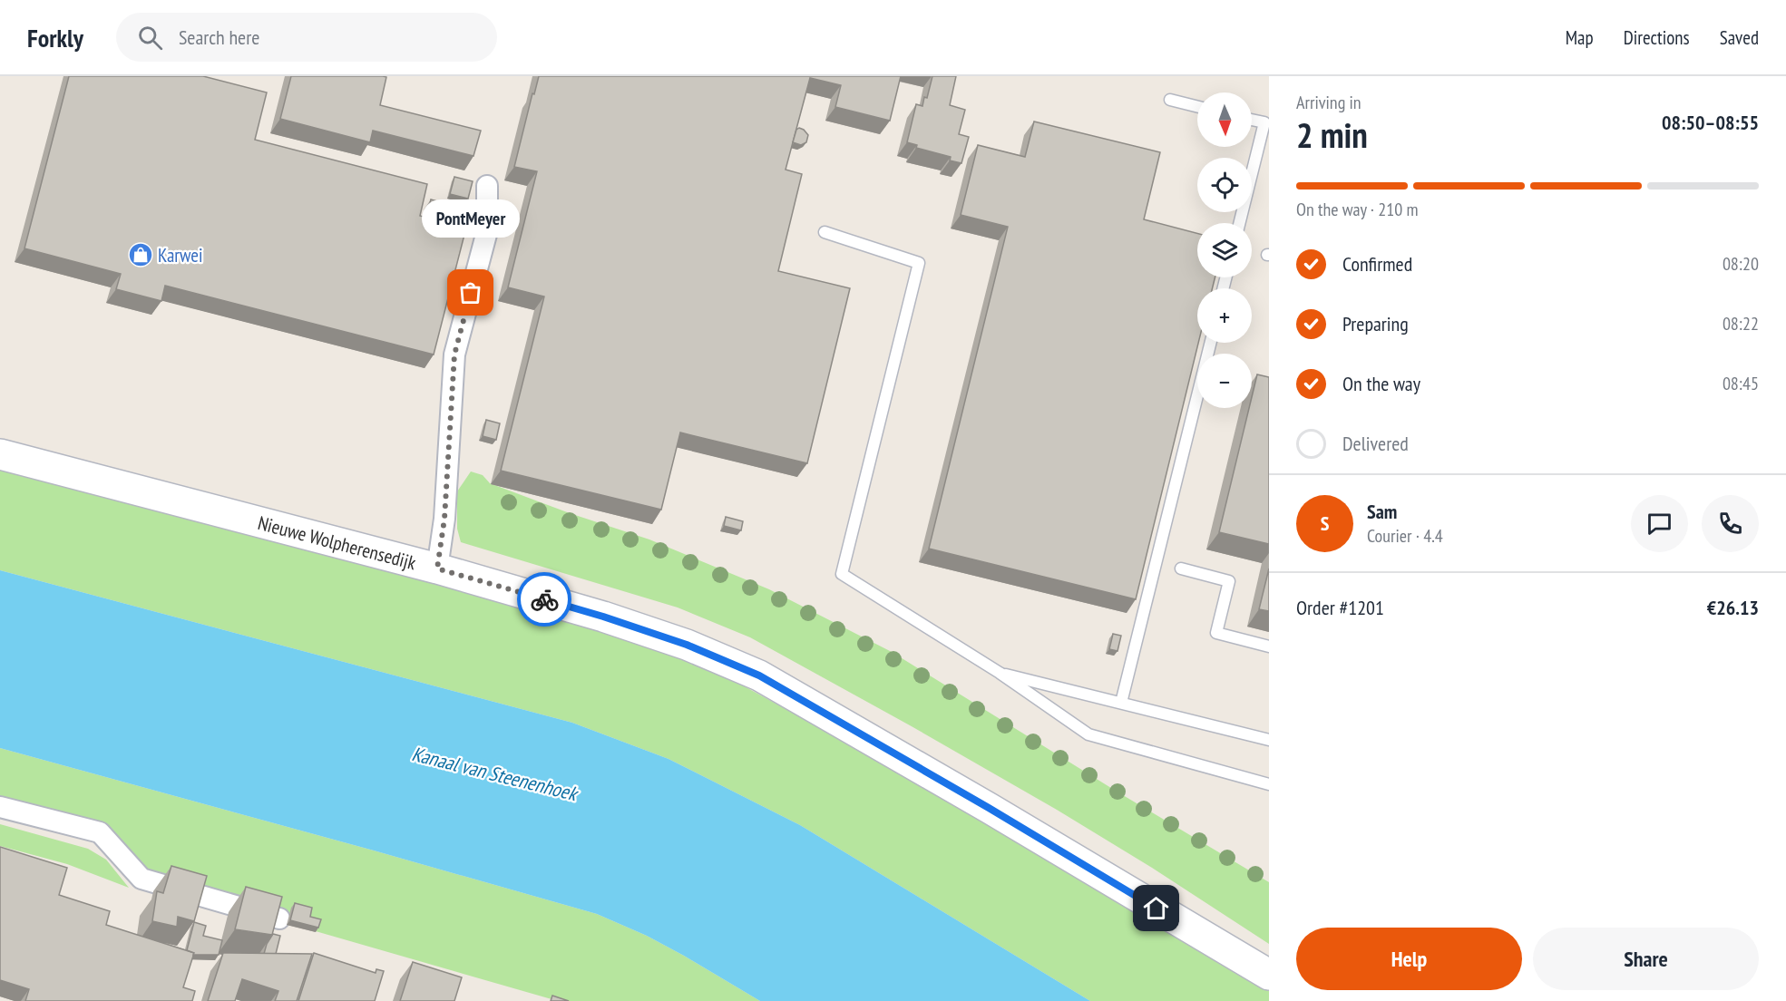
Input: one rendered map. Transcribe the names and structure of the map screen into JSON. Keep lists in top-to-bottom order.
{
  "streets": {
    "street": ["Nieuwe Wolpherensedijk"]
  },
  "water": ["Kanaal van Steenenhoek"],
  "places": {
    "shop": ["Karwei"],
    "other": ["PontMeyer"]
  },
  "north": "bottom",
  "page": {
    "header": "Forkly",
    "search": "Search here",
    "nav": ["Map", "Directions", "Saved"],
    "heading": ["2 min", "Arriving in", "08:50–08:55"],
    "panel": [
      "Sam",
      "Courier · 4.4",
      "Order #1201",
      "€26.13"
    ],
    "map_buttons": ["+", "−"],
    "bar": "On the way · 210 m",
    "bubble": "PontMeyer",
    "list": [
      ["Confirmed", "08:20"],
      ["Preparing", "08:22"],
      ["On the way", "08:45"],
      "Delivered"
    ],
    "round": "S",
    "buttons": ["Help", "Share"]
  }
}
